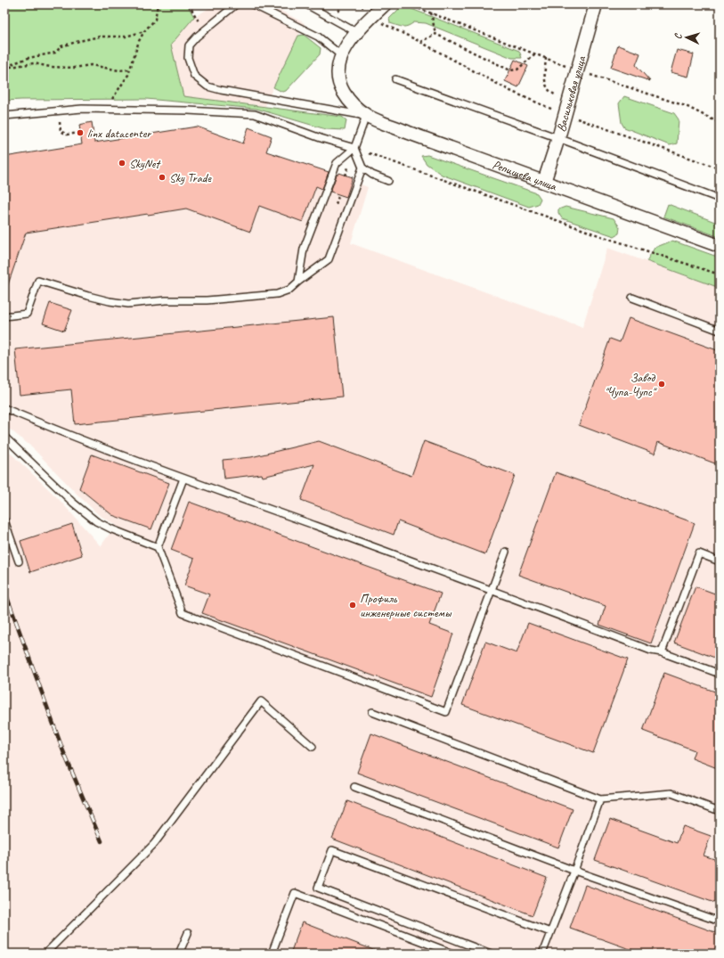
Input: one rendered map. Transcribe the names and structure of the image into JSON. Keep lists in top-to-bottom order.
{
  "streets": {
    "street": ["Васильковая улица", "Репищева улица"]
  },
  "crossings": [
    ["Васильковая улица", "Репищева улица"]
  ],
  "places": [
    "linx datacenter",
    "SkyNet",
    "Sky Trade",
    "Завод \"Чупа-Чупс\"",
    "Профиль инженерные системы"
  ],
  "north": "left"
}
